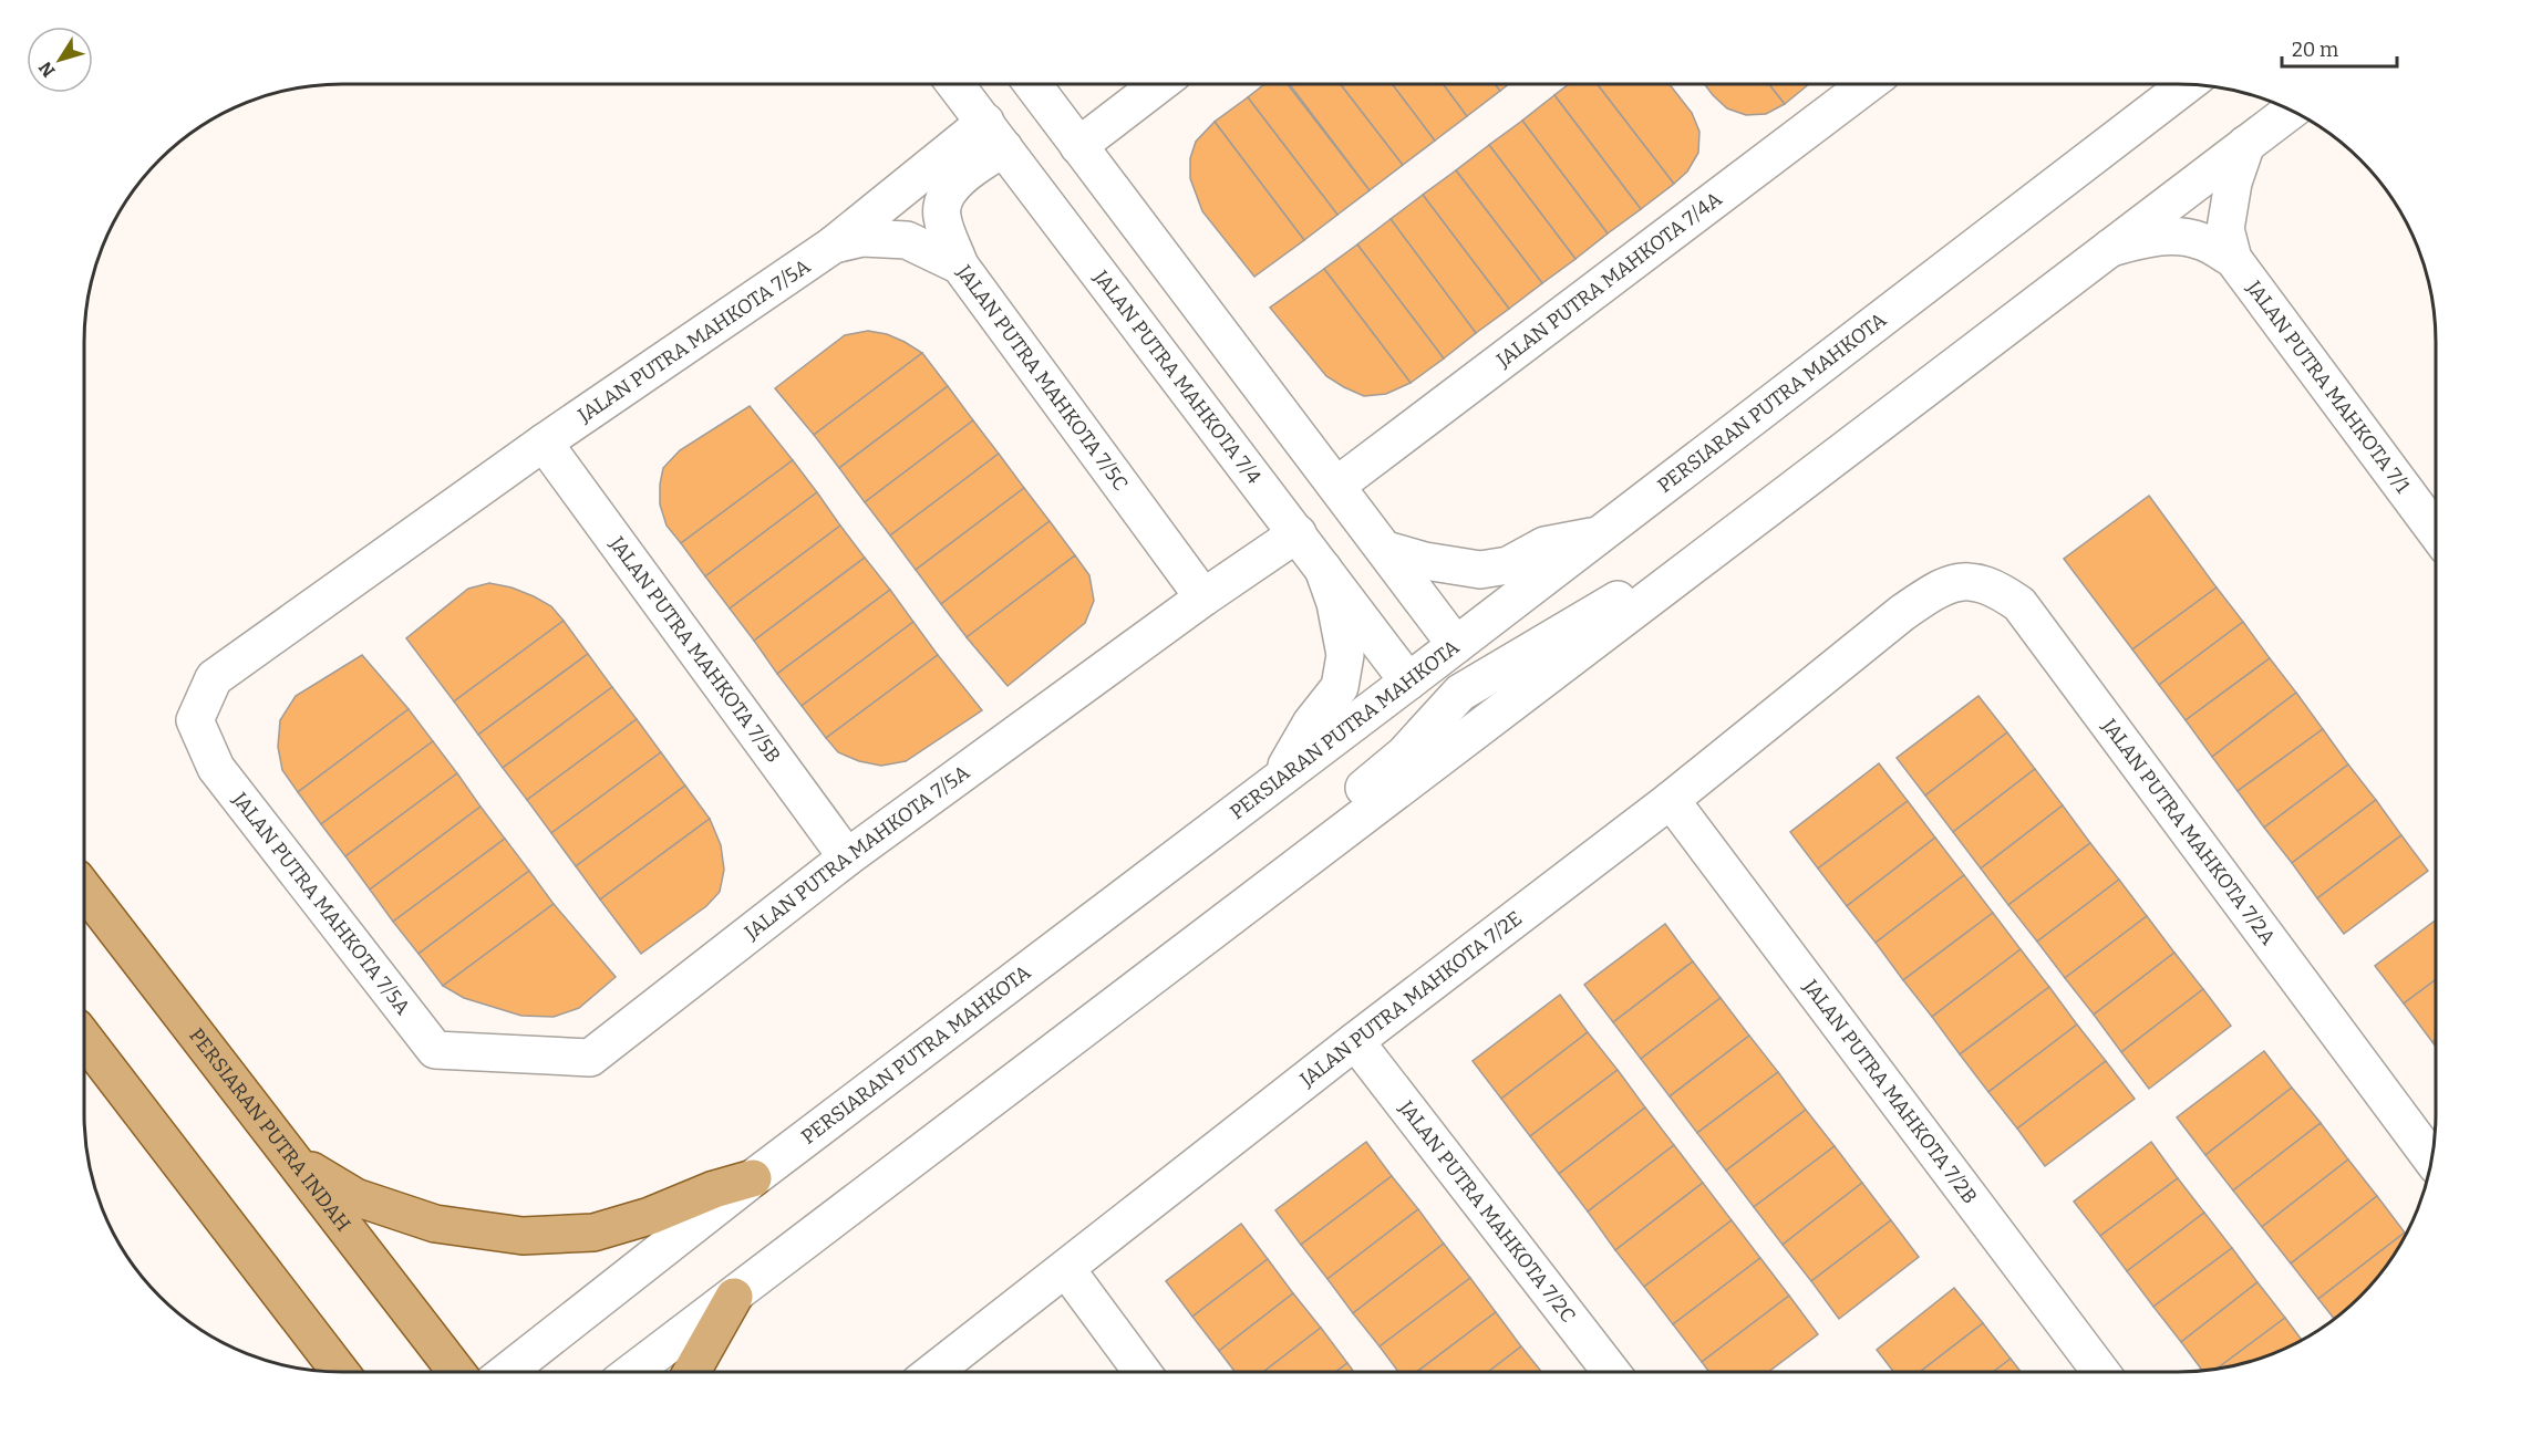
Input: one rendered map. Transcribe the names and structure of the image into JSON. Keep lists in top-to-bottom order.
{
  "streets": {
    "main road": ["PERSIARAN PUTRA INDAH"],
    "street": [
      "JALAN PUTRA MAHKOTA 7/4A",
      "JALAN PUTRA MAHKOTA 7/5A",
      "JALAN PUTRA MAHKOTA 7/4",
      "JALAN PUTRA MAHKOTA 7/5C",
      "JALAN PUTRA MAHKOTA 7/1",
      "PERSIARAN PUTRA MAHKOTA",
      "JALAN PUTRA MAHKOTA 7/5B",
      "JALAN PUTRA MAHKOTA 7/2A",
      "JALAN PUTRA MAHKOTA 7/2E",
      "JALAN PUTRA MAHKOTA 7/2B",
      "JALAN PUTRA MAHKOTA 7/2C"
    ]
  },
  "crossings": [
    ["JALAN PUTRA MAHKOTA 7/5A", "JALAN PUTRA MAHKOTA 7/4"],
    ["JALAN PUTRA MAHKOTA 7/5A", "JALAN PUTRA MAHKOTA 7/5C"],
    ["JALAN PUTRA MAHKOTA 7/5A", "JALAN PUTRA MAHKOTA 7/5B"],
    ["JALAN PUTRA MAHKOTA 7/4", "PERSIARAN PUTRA MAHKOTA"],
    ["JALAN PUTRA MAHKOTA 7/2A", "JALAN PUTRA MAHKOTA 7/2E"],
    ["JALAN PUTRA MAHKOTA 7/2E", "JALAN PUTRA MAHKOTA 7/2B"],
    ["JALAN PUTRA MAHKOTA 7/2E", "JALAN PUTRA MAHKOTA 7/2C"]
  ],
  "scale_bar": "20 m",
  "north": "bottom left"
}
